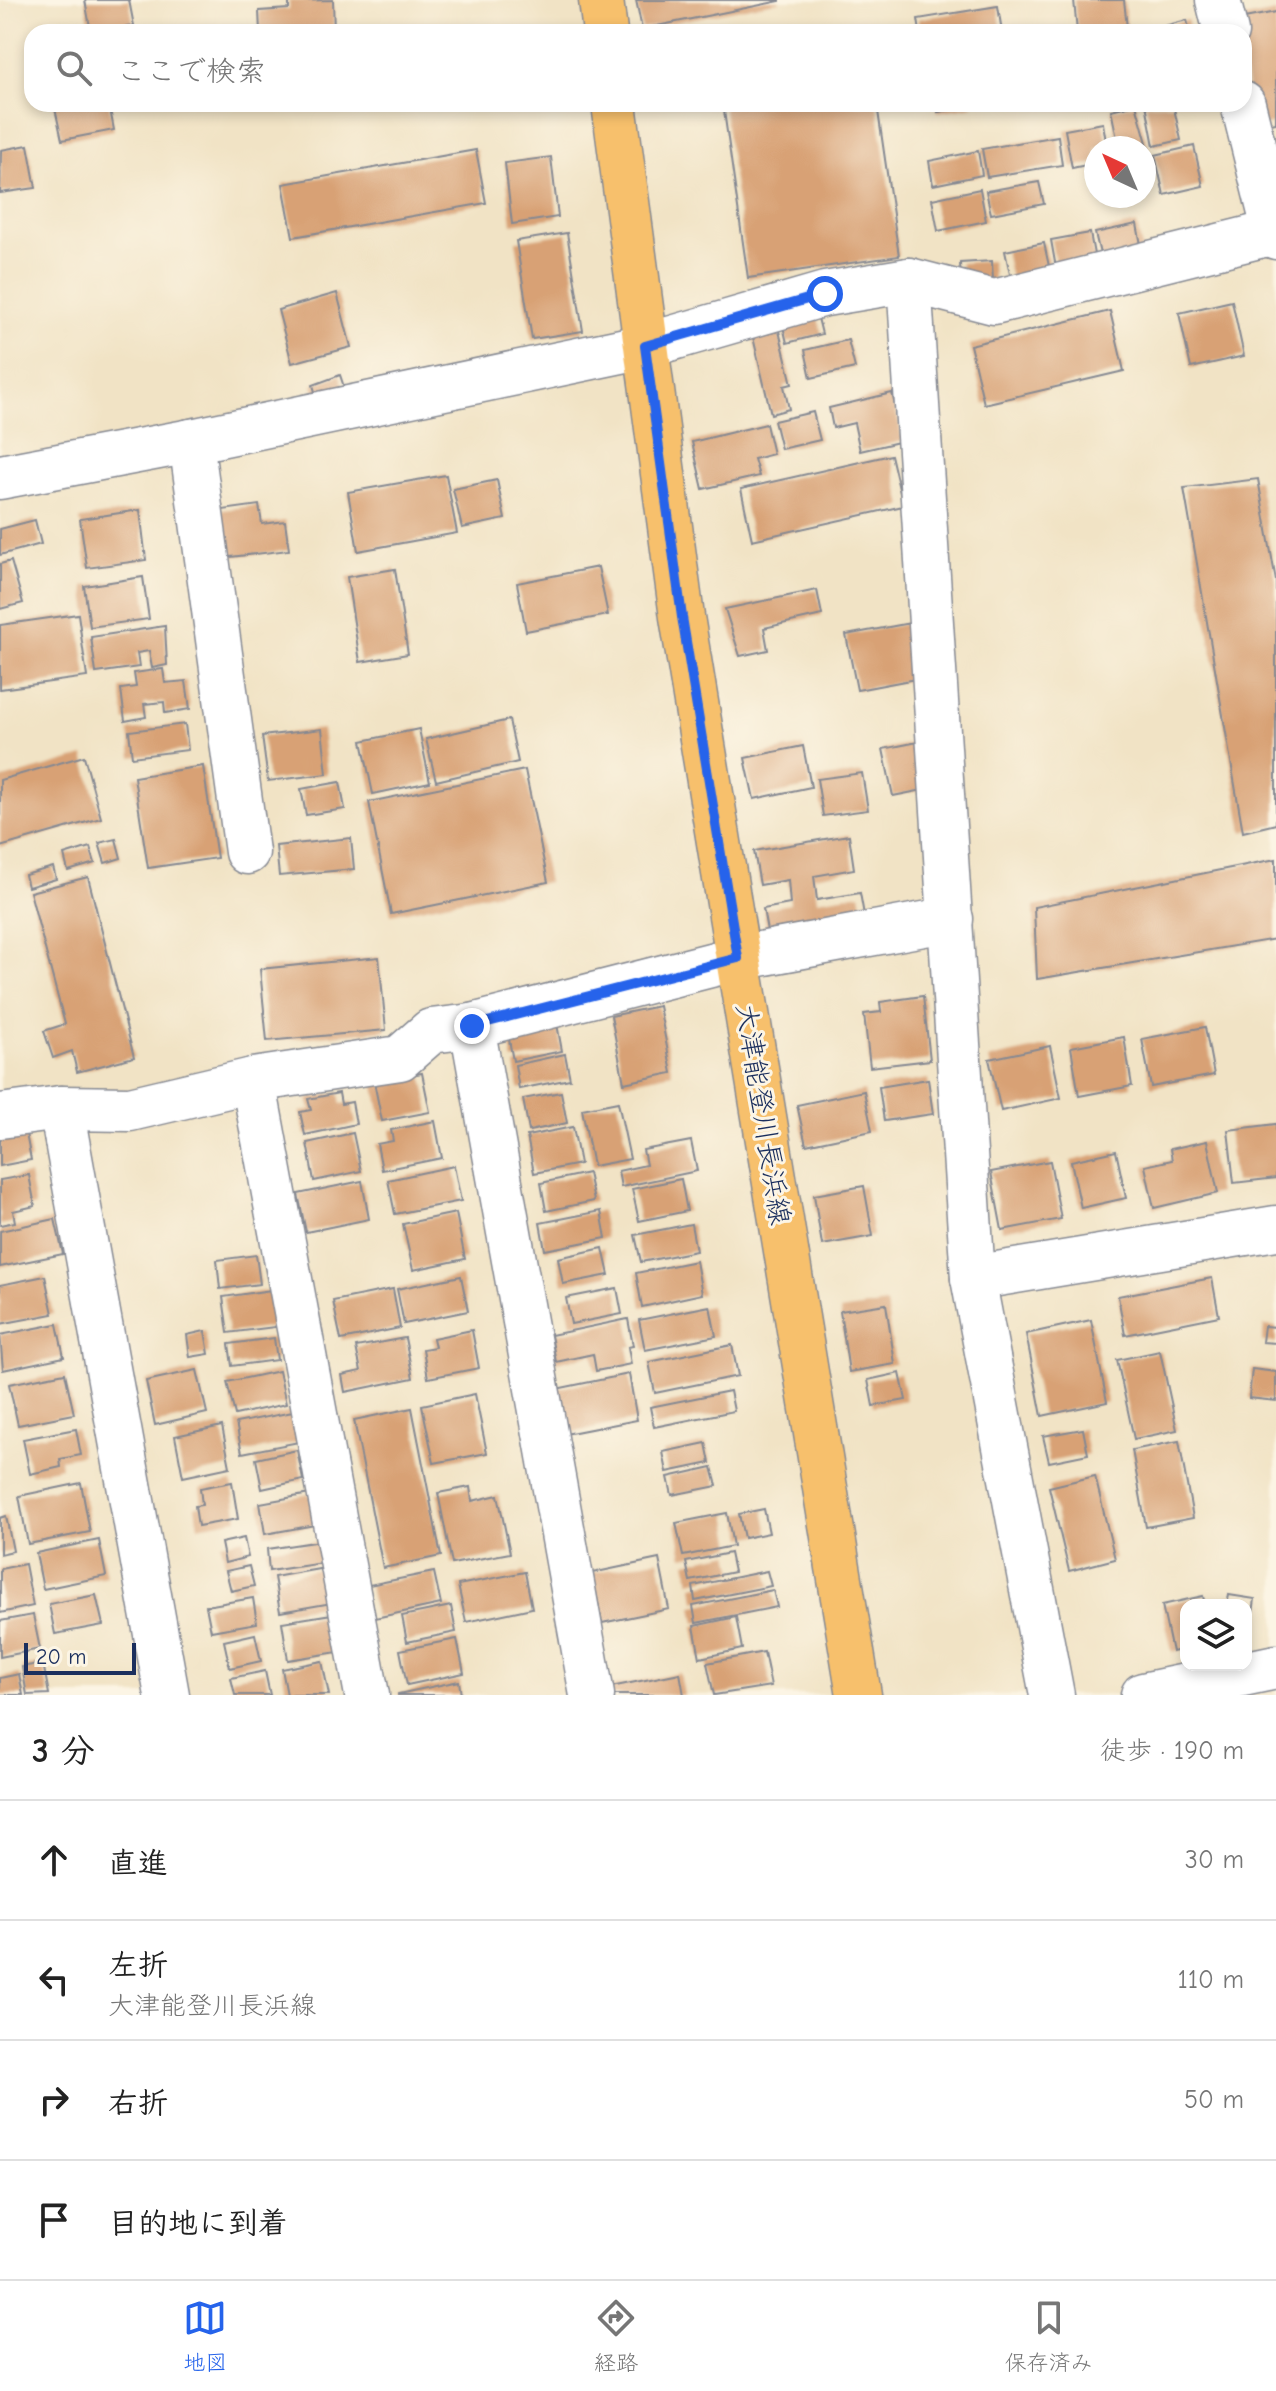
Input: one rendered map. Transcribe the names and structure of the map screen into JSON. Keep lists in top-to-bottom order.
{
  "streets": {
    "main road": ["大津能登川長浜線"]
  },
  "scale_bar": "20 m",
  "north": "top left",
  "page": {
    "search": "ここで検索",
    "scale": "20 m",
    "heading": ["3 分", "徒歩 · 190 m"],
    "list": [
      ["直進", "30 m"],
      ["左折", "大津能登川長浜線", "110 m"],
      ["右折", "50 m"],
      "目的地に到着"
    ],
    "nav": ["地図", "経路", "保存済み"]
  }
}
